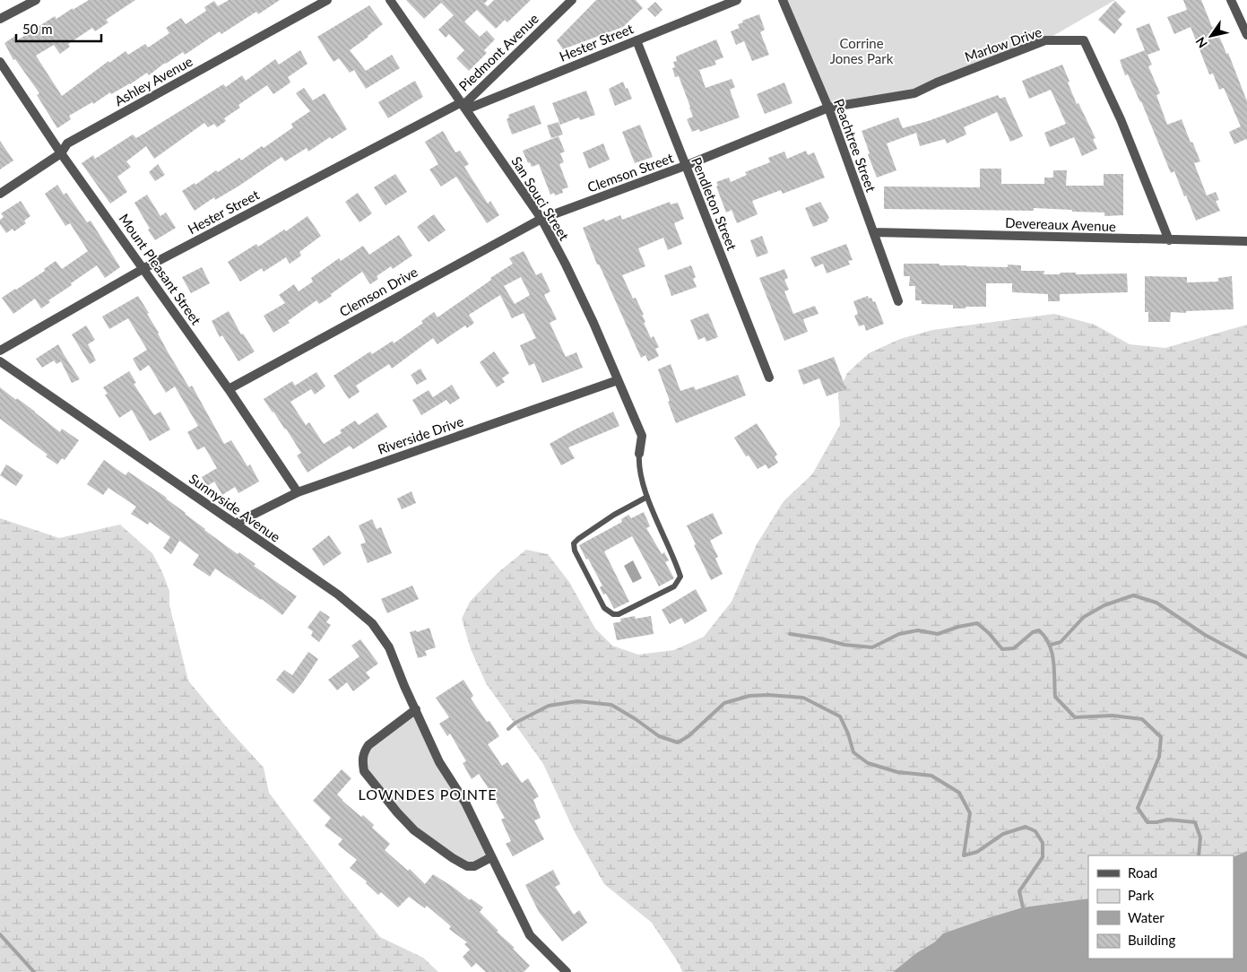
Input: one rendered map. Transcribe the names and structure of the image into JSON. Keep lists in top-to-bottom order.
{
  "streets": {
    "street": [
      "Hester Street",
      "Marlow Drive",
      "Piedmont Avenue",
      "Ashley Avenue",
      "Peachtree Street",
      "Clemson Street",
      "San Souci Street",
      "Pendleton Street",
      "Devereaux Avenue",
      "Mount Pleasant Street",
      "Clemson Drive",
      "Riverside Drive",
      "Sunnyside Avenue"
    ]
  },
  "crossings": [
    ["Hester Street", "Piedmont Avenue"],
    ["Hester Street", "San Souci Street"],
    ["Hester Street", "Pendleton Street"],
    ["Hester Street", "Mount Pleasant Street"],
    ["Marlow Drive", "Peachtree Street"],
    ["Marlow Drive", "Clemson Street"],
    ["Marlow Drive", "Devereaux Avenue"],
    ["Piedmont Avenue", "San Souci Street"],
    ["Ashley Avenue", "Mount Pleasant Street"],
    ["Peachtree Street", "Clemson Street"],
    ["Peachtree Street", "Devereaux Avenue"],
    ["Clemson Street", "San Souci Street"],
    ["Clemson Street", "Pendleton Street"],
    ["Clemson Street", "Clemson Drive"],
    ["San Souci Street", "Clemson Drive"],
    ["San Souci Street", "Riverside Drive"],
    ["Mount Pleasant Street", "Clemson Drive"],
    ["Mount Pleasant Street", "Riverside Drive"],
    ["Riverside Drive", "Sunnyside Avenue"]
  ],
  "districts": ["LOWNDES POINTE"],
  "parks": ["Corrine Jones Park"],
  "legend": [
    "Road",
    "Park",
    "Water",
    "Building"
  ],
  "scale_bar": "50 m",
  "north": "bottom left"
}
